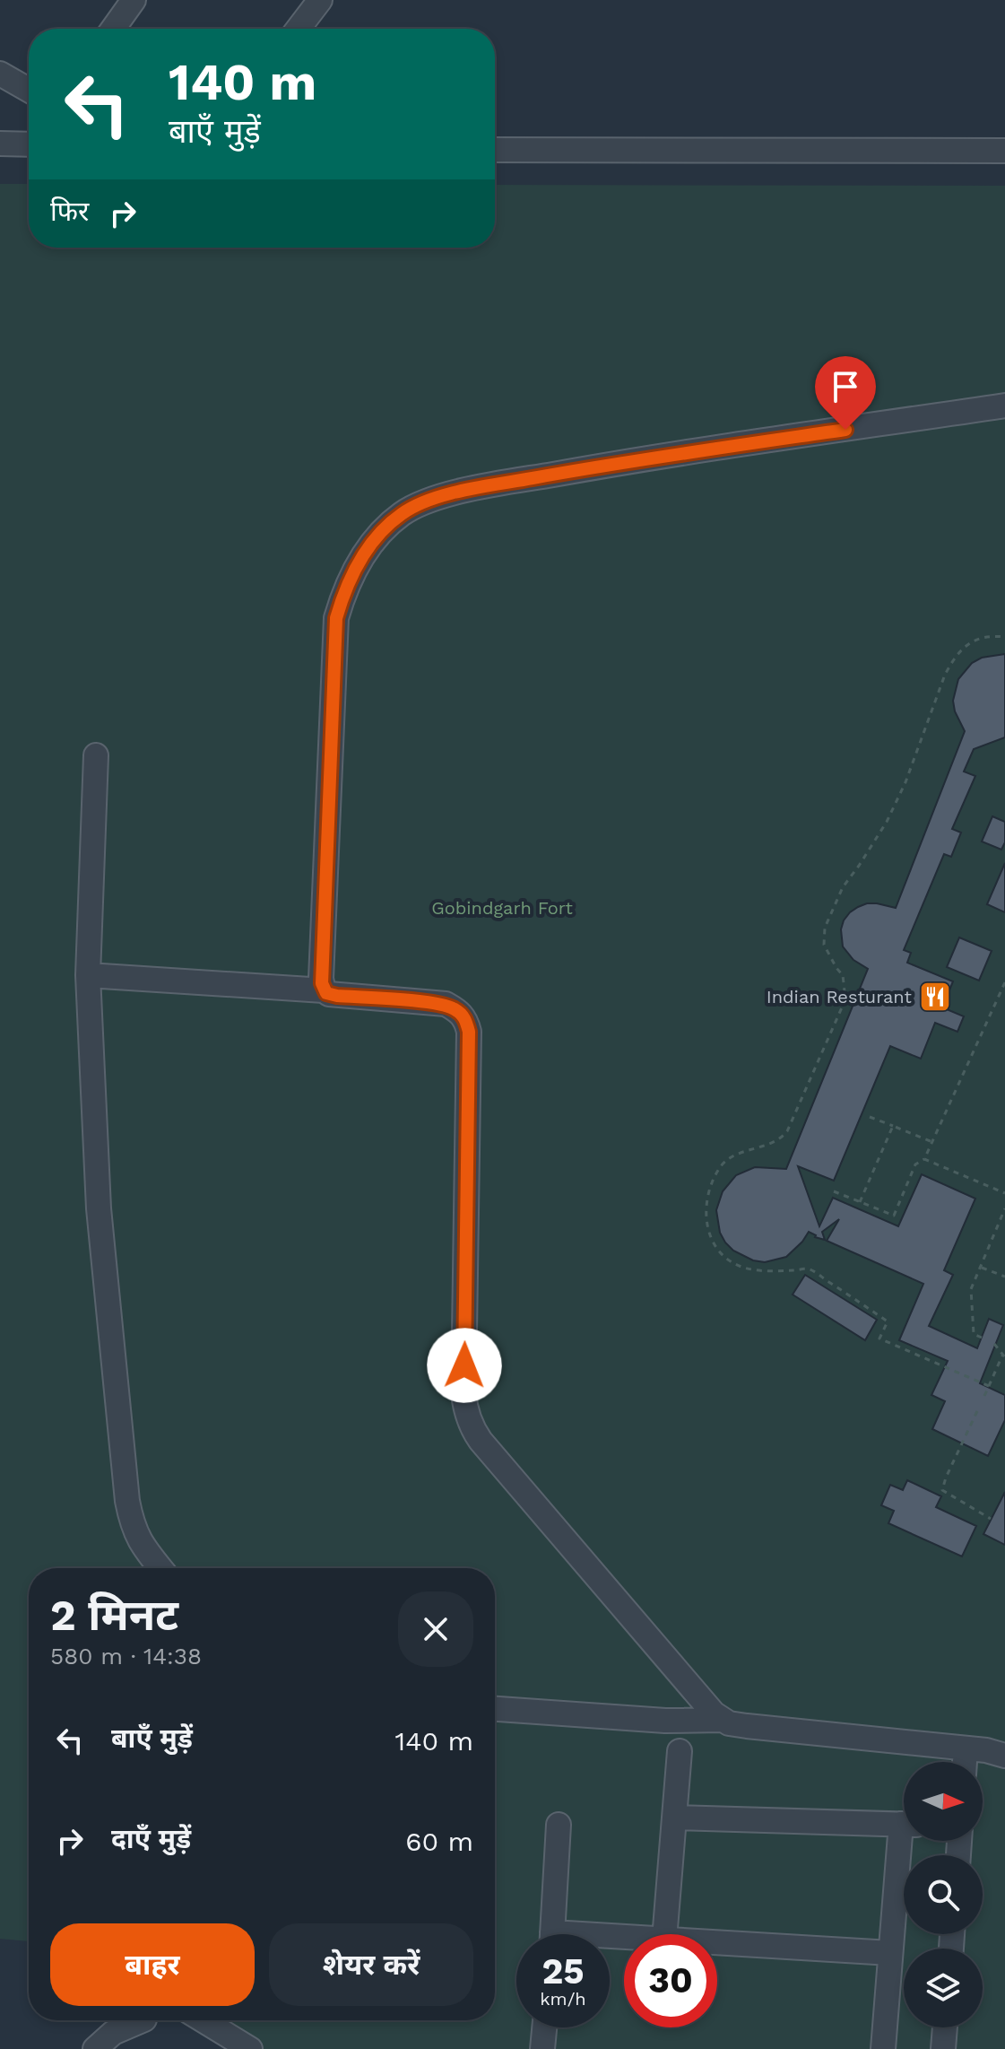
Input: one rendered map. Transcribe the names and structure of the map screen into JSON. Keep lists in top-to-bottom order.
{
  "parks": ["Gobindgarh Fort"],
  "places": {
    "restaurant": ["Indian Resturant"]
  },
  "north": "right",
  "page": {
    "turn": ["140 m", "बाएँ मुड़ें"],
    "then": "फिर",
    "heading": ["2 मिनट", "580 m · 14:38"],
    "list": [
      {
        "name": "बाएँ मुड़ें",
        "value": "140 m"
      },
      {
        "name": "दाएँ मुड़ें",
        "value": "60 m"
      }
    ],
    "buttons": ["बाहर", "शेयर करें"],
    "speed": "25 km/h",
    "limit": "30"
  }
}
